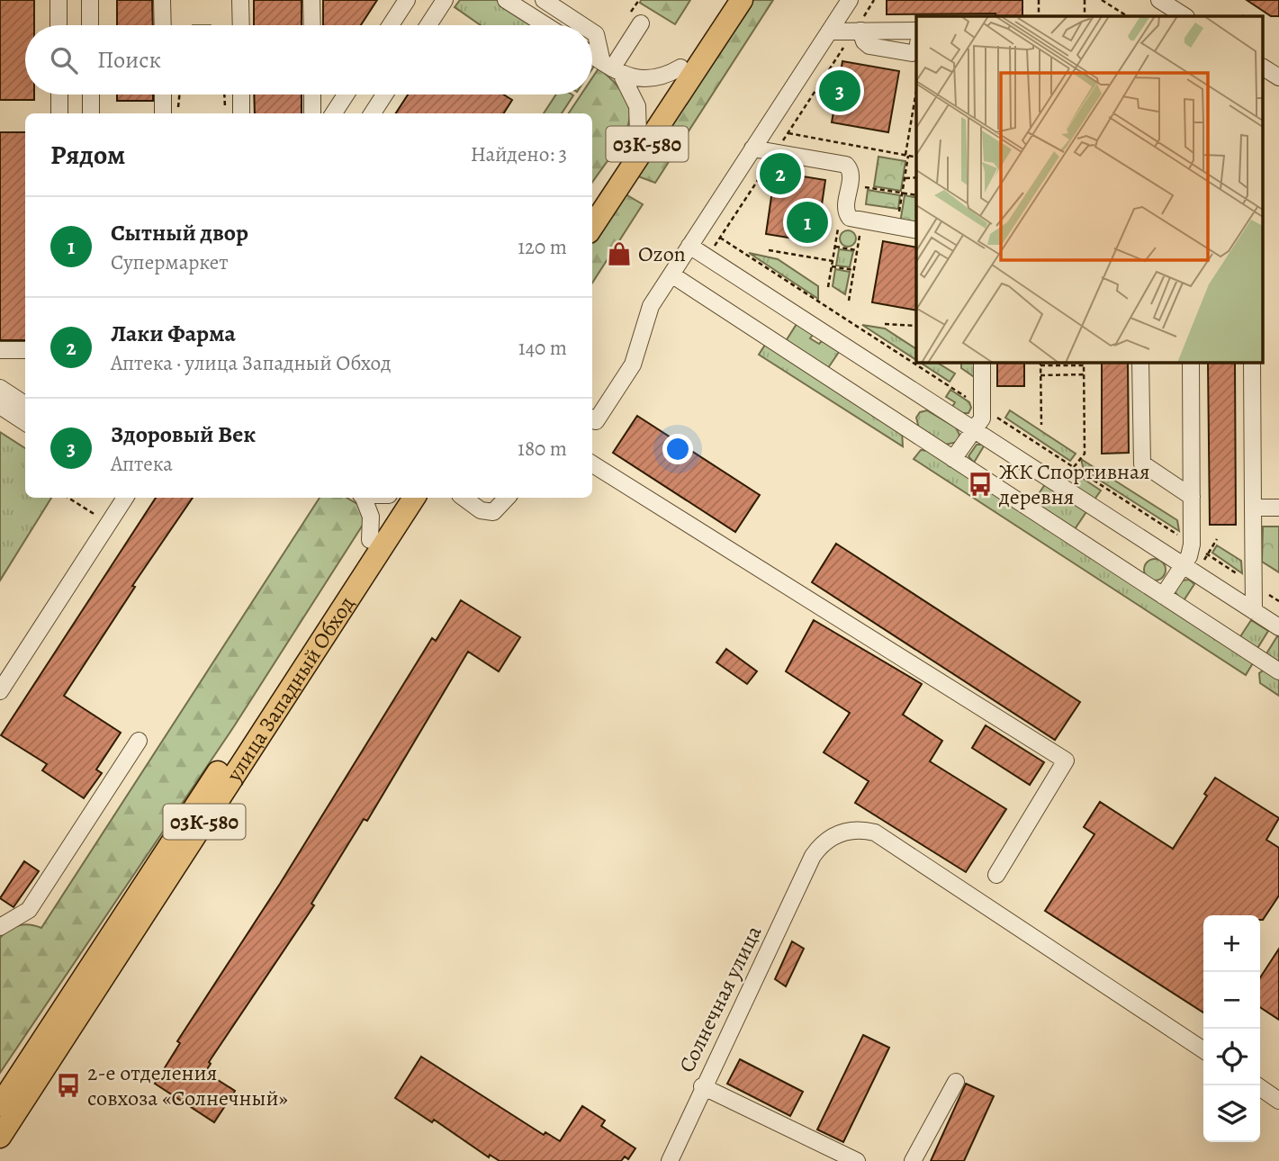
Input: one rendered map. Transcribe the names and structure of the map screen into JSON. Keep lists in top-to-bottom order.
{
  "streets": {
    "highway": ["03К-580", "улица Западный Обход"],
    "street": ["Солнечная улица"]
  },
  "places": {
    "shop": ["Ozon"],
    "bus stop": ["ЖК Спортивная деревня", "2-е отделения совхоза «Солнечный»"]
  },
  "page": {
    "search": "Поиск",
    "pins": ["3", "2", "1"],
    "heading": ["Рядом", "Найдено: 3"],
    "list": [
      {
        "mark": "1",
        "name": "Сытный двор",
        "note": "Супермаркет",
        "value": "120 m"
      },
      {
        "mark": "2",
        "name": "Лаки Фарма",
        "note": "Аптека · улица Западный Обход",
        "value": "140 m"
      },
      {
        "mark": "3",
        "name": "Здоровый Век",
        "note": "Аптека",
        "value": "180 m"
      }
    ],
    "map_buttons": ["+", "−"]
  }
}
